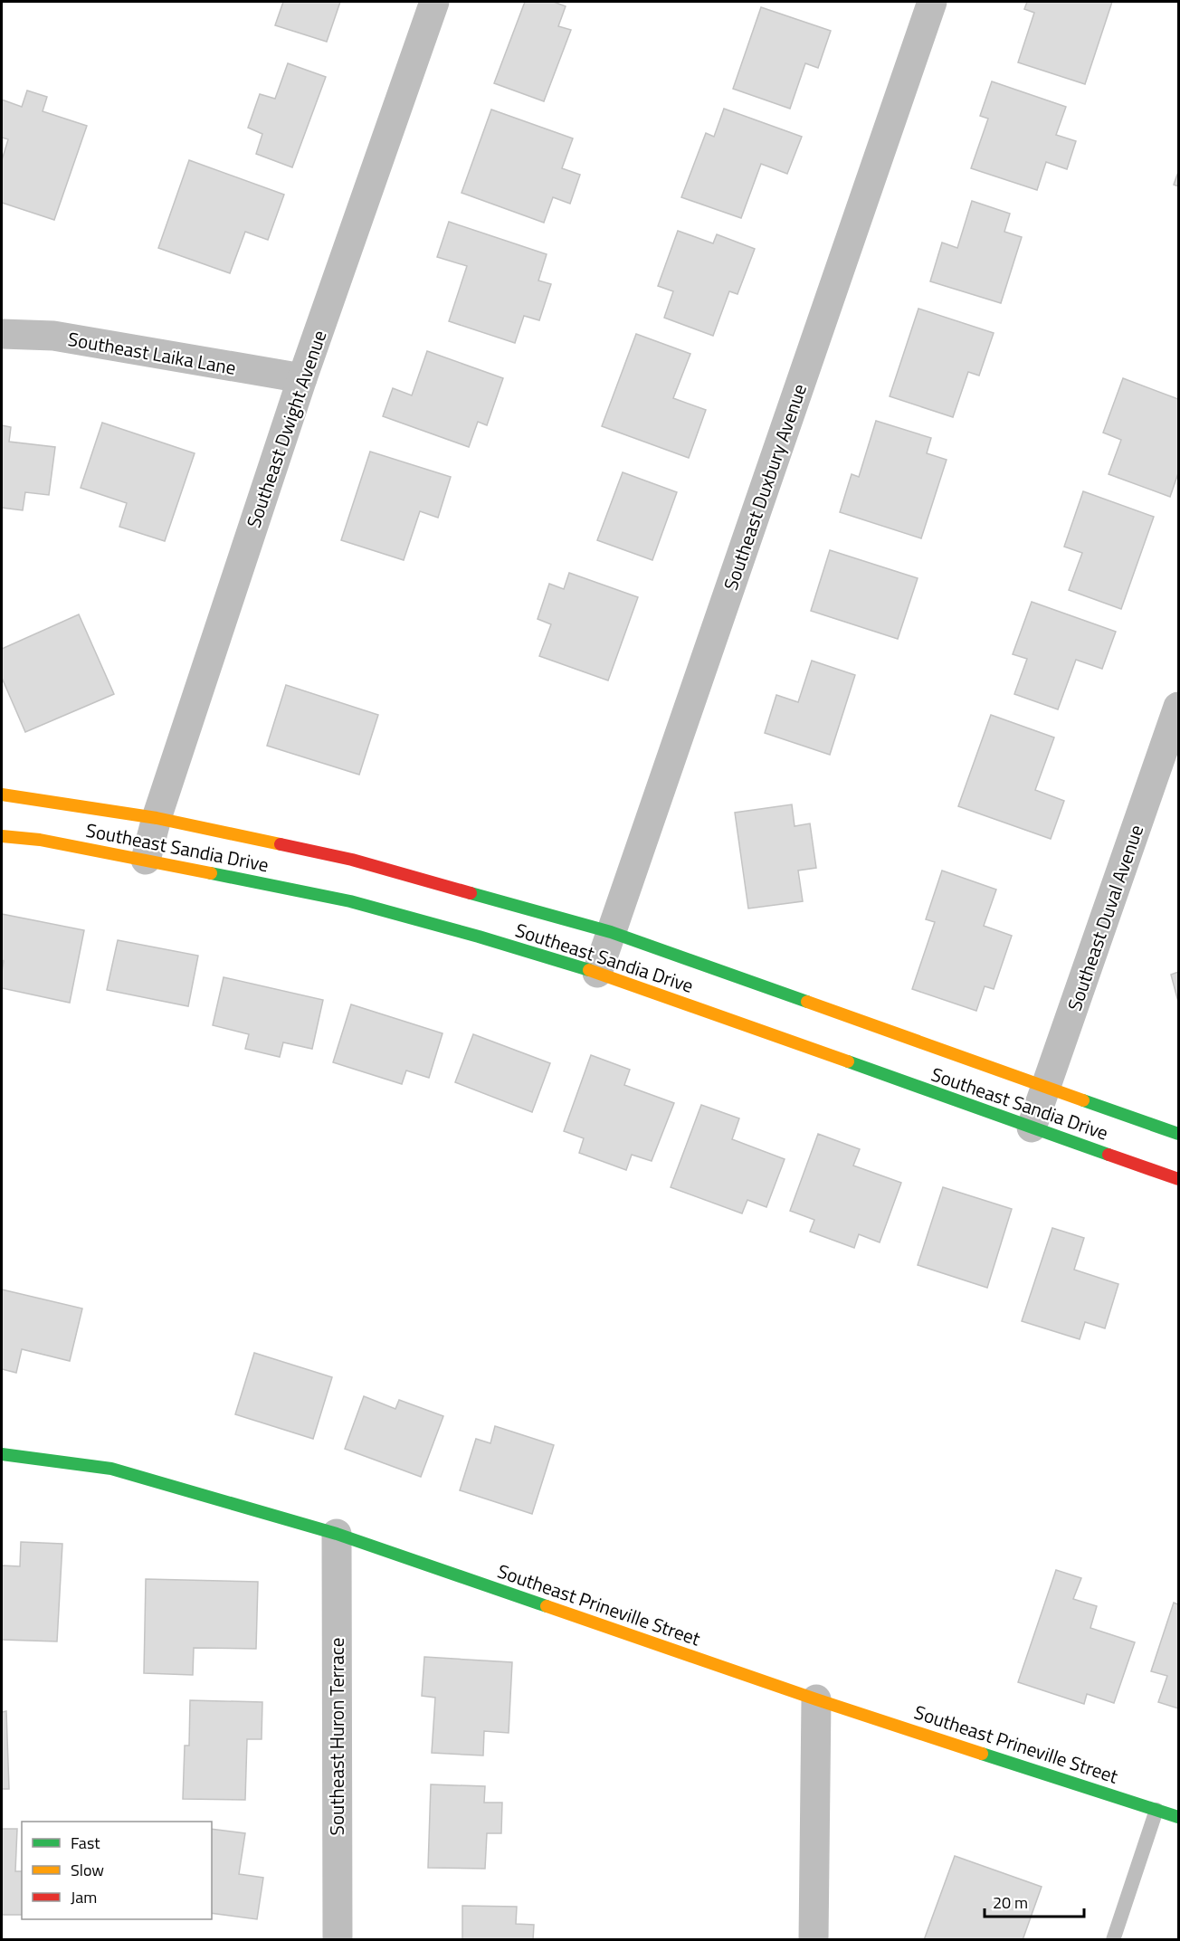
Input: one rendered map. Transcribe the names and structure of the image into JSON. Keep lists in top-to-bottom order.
{
  "streets": {
    "street": [
      "Southeast Laika Lane",
      "Southeast Dwight Avenue",
      "Southeast Duxbury Avenue",
      "Southeast Sandia Drive",
      "Southeast Duval Avenue",
      "Southeast Prineville Street",
      "Southeast Huron Terrace"
    ]
  },
  "crossings": [
    ["Southeast Laika Lane", "Southeast Dwight Avenue"],
    ["Southeast Dwight Avenue", "Southeast Sandia Drive"],
    ["Southeast Duxbury Avenue", "Southeast Sandia Drive"],
    ["Southeast Sandia Drive", "Southeast Duval Avenue"],
    ["Southeast Prineville Street", "Southeast Huron Terrace"]
  ],
  "legend": ["Fast", "Slow", "Jam"],
  "scale_bar": "20 m"
}
